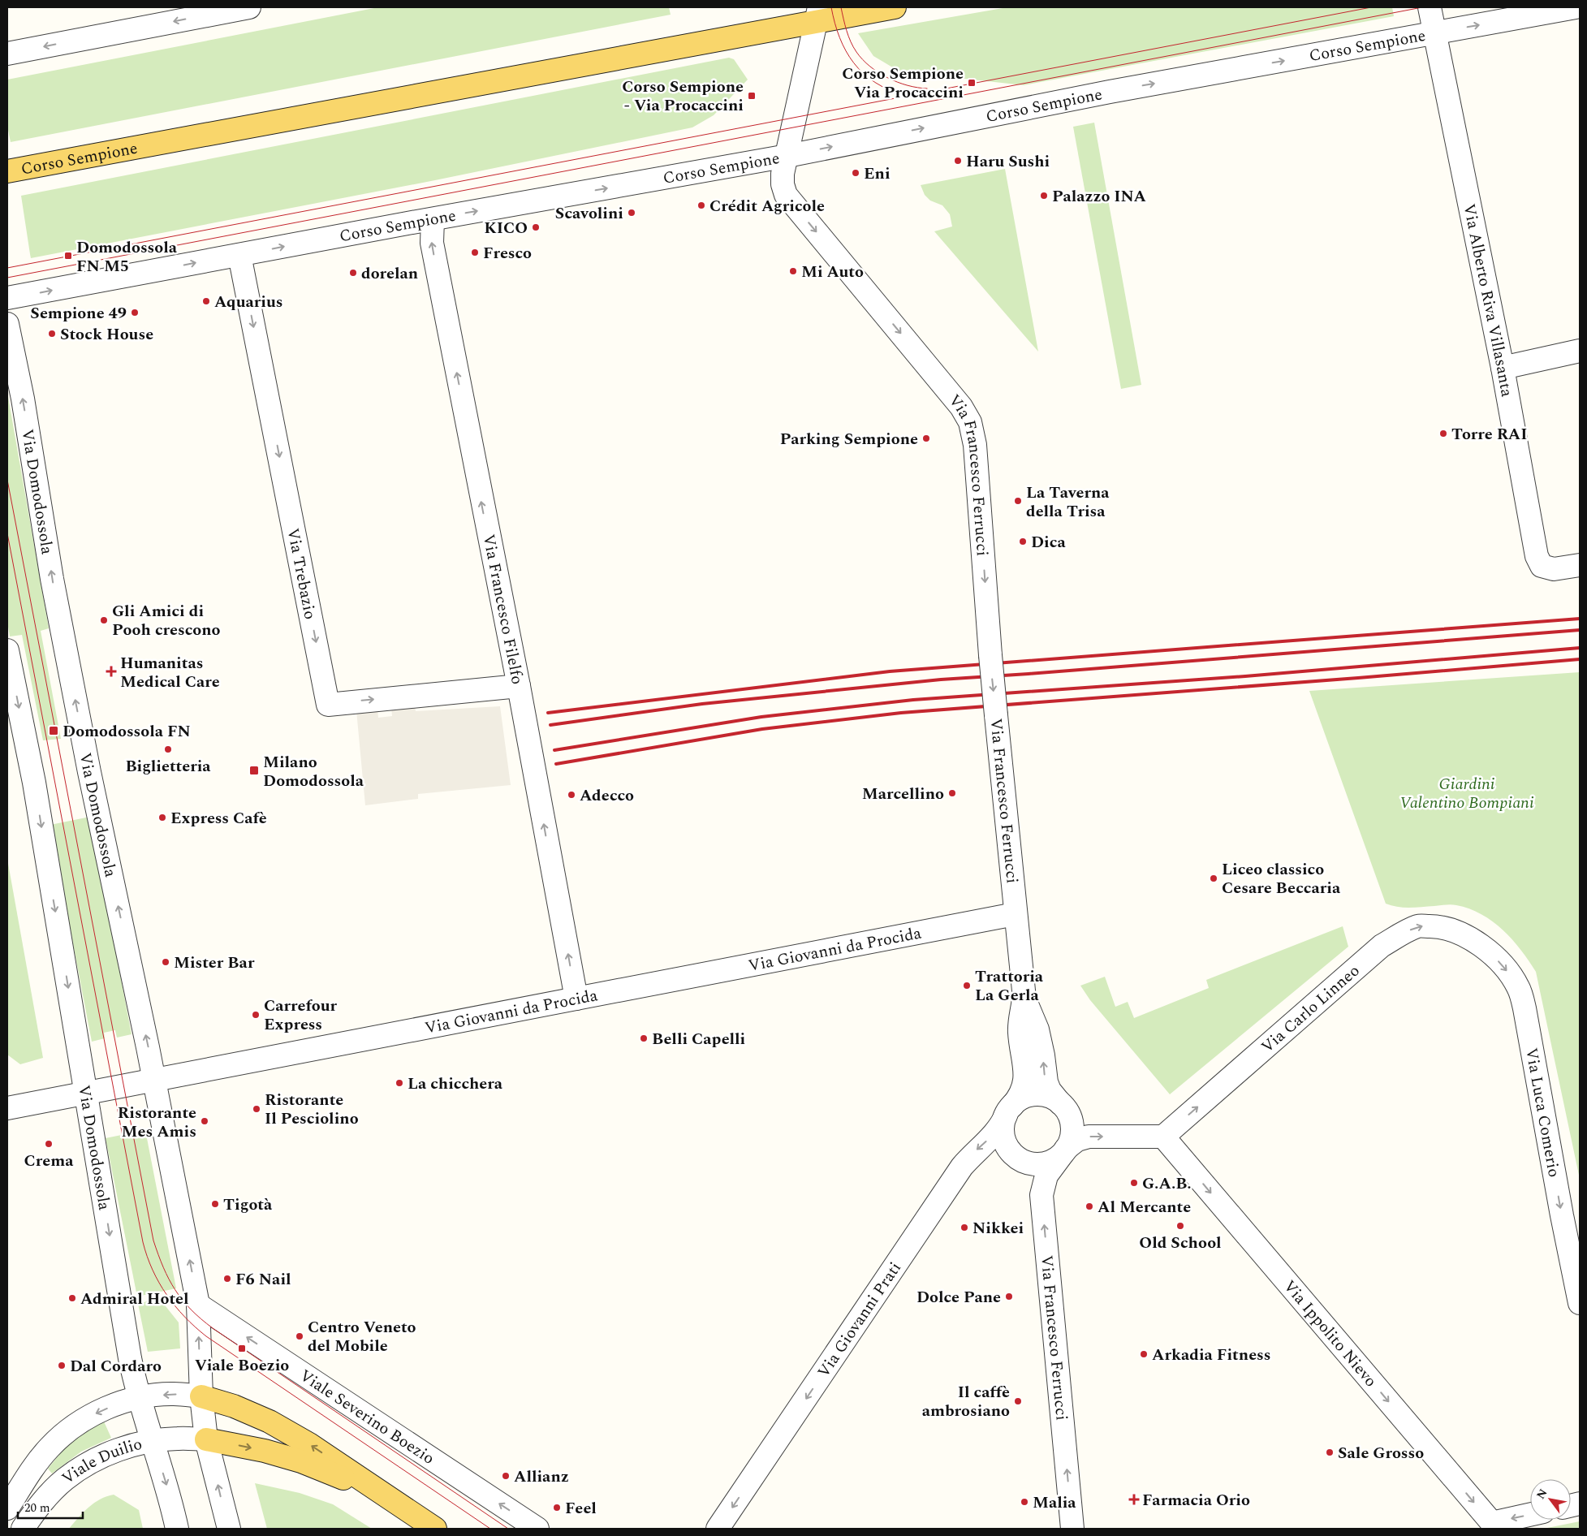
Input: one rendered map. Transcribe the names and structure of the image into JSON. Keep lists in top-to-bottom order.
{
  "streets": {
    "main road": ["Corso Sempione"],
    "street": [
      "Via Alberto Riva Villasanta",
      "Via Francesco Ferrucci",
      "Via Domodossola",
      "Via Trebazio",
      "Via Francesco Filelfo",
      "Via Giovanni da Procida",
      "Via Carlo Linneo",
      "Via Luca Comerio",
      "Via Giovanni Prati",
      "Via Ippolito Nievo",
      "Viale Severino Boezio",
      "Viale Duilio"
    ]
  },
  "crossings": [
    ["Corso Sempione", "Via Alberto Riva Villasanta"],
    ["Corso Sempione", "Via Francesco Ferrucci"],
    ["Corso Sempione", "Via Trebazio"],
    ["Corso Sempione", "Via Francesco Filelfo"],
    ["Via Francesco Ferrucci", "Via Giovanni da Procida"],
    ["Via Francesco Ferrucci", "Via Carlo Linneo"],
    ["Via Francesco Ferrucci", "Via Giovanni Prati"],
    ["Via Francesco Ferrucci", "Via Ippolito Nievo"],
    ["Via Domodossola", "Via Giovanni da Procida"],
    ["Via Domodossola", "Viale Severino Boezio"],
    ["Via Domodossola", "Viale Duilio"],
    ["Via Trebazio", "Via Francesco Filelfo"],
    ["Via Francesco Filelfo", "Via Giovanni da Procida"],
    ["Via Carlo Linneo", "Via Luca Comerio"],
    ["Via Carlo Linneo", "Via Ippolito Nievo"]
  ],
  "one_way": [
    "Via Francesco Filelfo",
    "Via Carlo Linneo",
    "Via Luca Comerio",
    "Via Giovanni Prati",
    "Via Ippolito Nievo",
    "Viale Severino Boezio"
  ],
  "parks": ["Giardini Valentino Bompiani"],
  "places": {
    "transit": [
      "Corso Sempione Via Procaccini",
      "Corso Sempione - Via Procaccini",
      "Domodossola FN M5",
      "Domodossola FN",
      "Milano Domodossola",
      "Viale Boezio"
    ],
    "other": [
      "Haru Sushi",
      "Eni",
      "Palazzo INA",
      "Crédit Agricole",
      "Scavolini",
      "KICO",
      "Fresco",
      "Mi Auto",
      "dorelan",
      "Aquarius",
      "Sempione 49",
      "Stock House",
      "Torre RAI",
      "Parking Sempione",
      "La Taverna della Trisa",
      "Dica",
      "Gli Amici di Pooh crescono",
      "Biglietteria",
      "Marcellino",
      "Adecco",
      "Express Cafè",
      "Liceo classico Cesare Beccaria",
      "Mister Bar",
      "Trattoria La Gerla",
      "Carrefour Express",
      "Belli Capelli",
      "La chicchera",
      "Ristorante Il Pesciolino",
      "Ristorante Mes Amis",
      "Crema",
      "G.A.B.",
      "Tigotà",
      "Al Mercante",
      "Old School",
      "Nikkei",
      "F6 Nail",
      "Dolce Pane",
      "Admiral Hotel",
      "Centro Veneto del Mobile",
      "Arkadia Fitness",
      "Dal Cordaro",
      "Il caffè ambrosiano",
      "Sale Grosso",
      "Allianz",
      "Malia",
      "Feel"
    ],
    "health": ["Humanitas Medical Care", "Farmacia Orio"]
  },
  "scale_bar": "20 m",
  "north": "top left"
}
